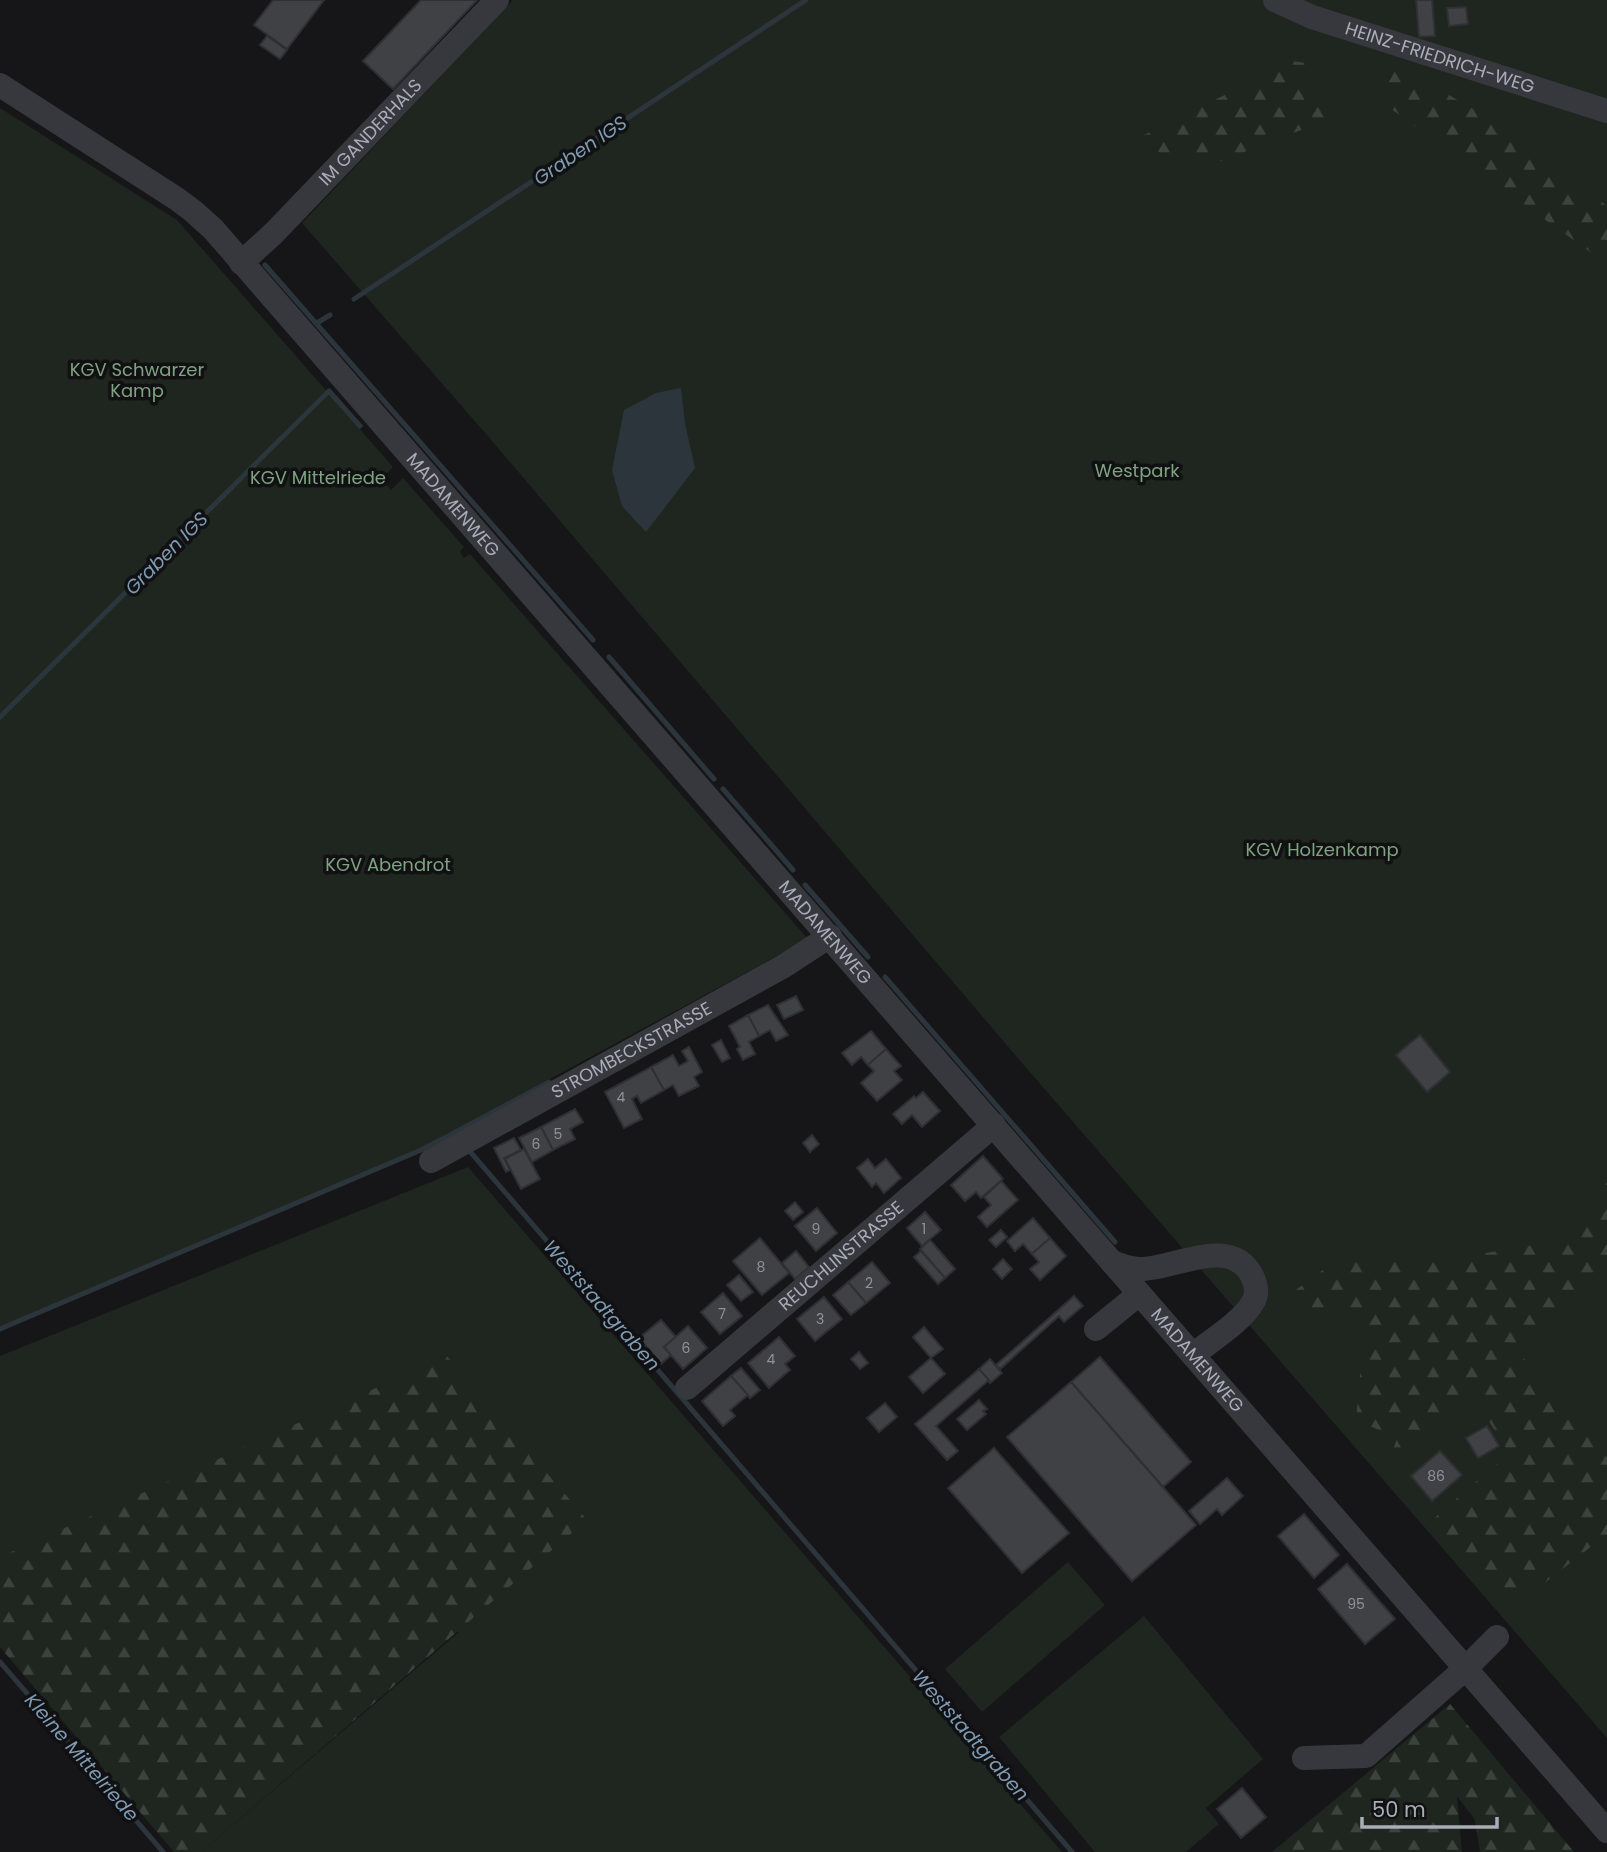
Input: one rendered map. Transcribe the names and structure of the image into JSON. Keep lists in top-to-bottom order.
{
  "streets": {
    "street": [
      "HEINZ-FRIEDRICH-WEG",
      "IM GANDERHALS",
      "MADAMENWEG",
      "STROMBECKSTRASSE",
      "REUCHLINSTRASSE"
    ]
  },
  "crossings": [
    ["IM GANDERHALS", "MADAMENWEG"],
    ["MADAMENWEG", "STROMBECKSTRASSE"],
    ["MADAMENWEG", "REUCHLINSTRASSE"]
  ],
  "water": ["Graben IGS", "Weststadtgraben", "Kleine Mittelriede"],
  "parks": [
    "KGV Schwarzer Kamp",
    "Westpark",
    "KGV Mittelriede",
    "KGV Holzenkamp",
    "KGV Abendrot"
  ],
  "house_numbers": [
    "4",
    "5",
    "6",
    "9",
    "1",
    "8",
    "2",
    "7",
    "3",
    "6",
    "4",
    "86",
    "95"
  ],
  "scale_bar": "50 m"
}
